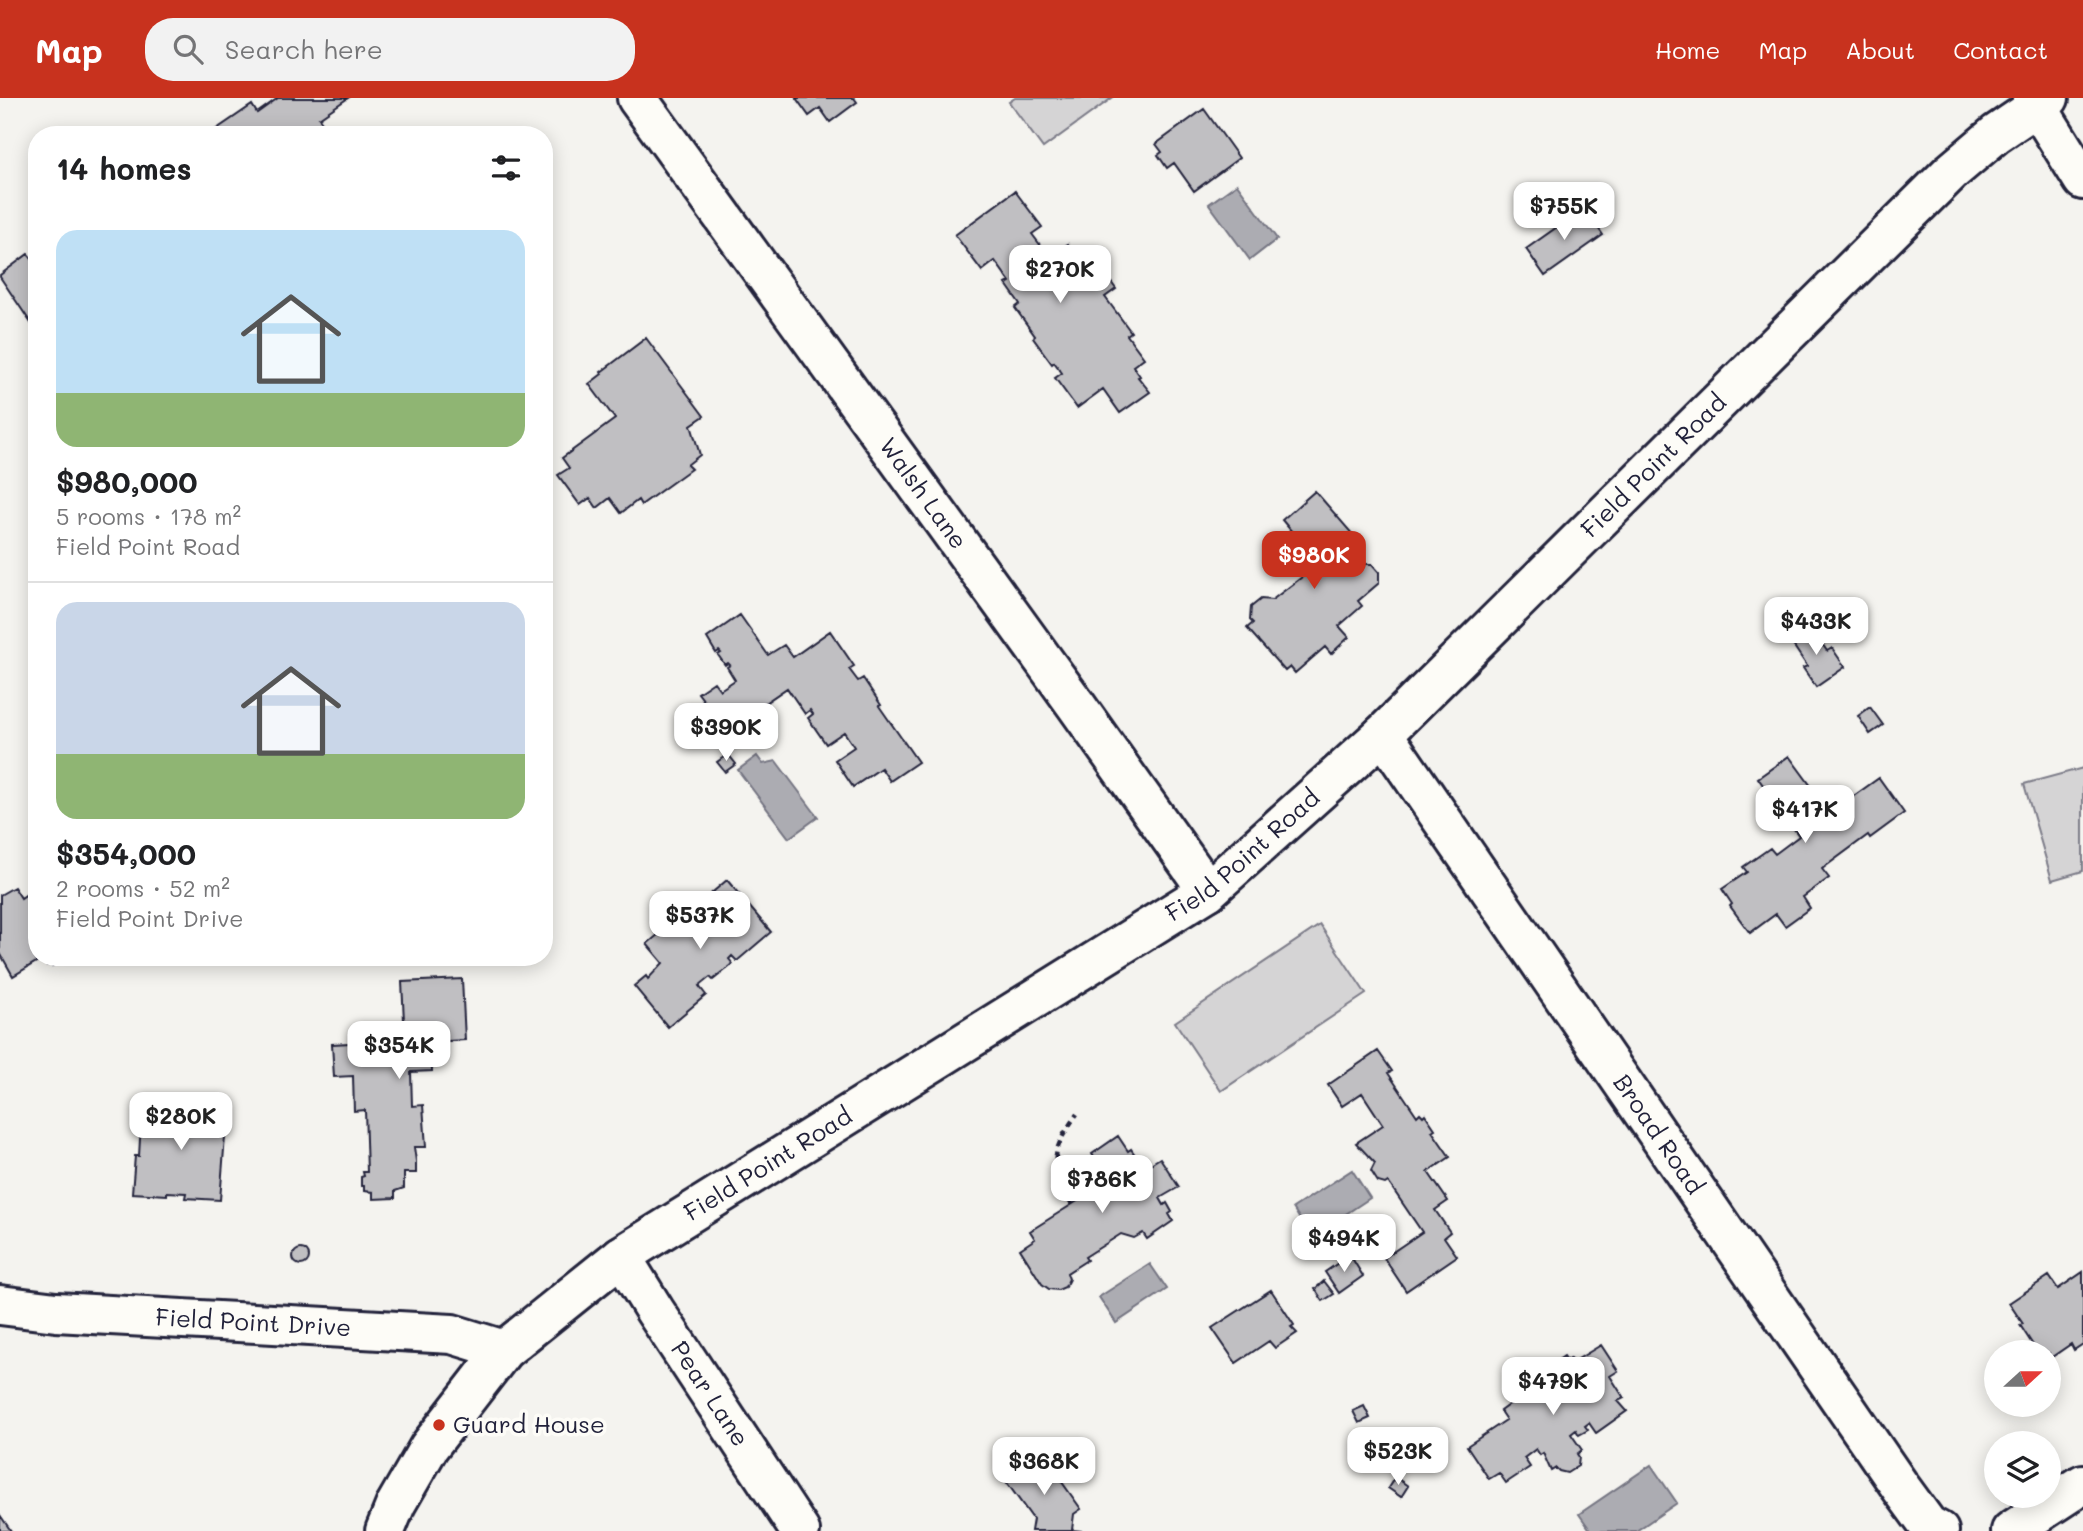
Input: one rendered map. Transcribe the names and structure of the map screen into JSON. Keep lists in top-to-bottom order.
{
  "streets": {
    "street": [
      "Field Point Road",
      "Walsh Lane",
      "Broad Road",
      "Field Point Drive",
      "Pear Lane"
    ]
  },
  "crossings": [
    ["Field Point Road", "Walsh Lane"],
    ["Field Point Road", "Broad Road"],
    ["Field Point Road", "Field Point Drive"],
    ["Field Point Road", "Pear Lane"]
  ],
  "places": ["Guard House"],
  "north": "right",
  "page": {
    "header": "Map",
    "search": "Search here",
    "nav": [
      "Home",
      "Map",
      "About",
      "Contact"
    ],
    "heading": "14 homes",
    "price": [
      "$755K",
      "$270K",
      "$980K",
      "$433K",
      "$390K",
      "$417K",
      "$537K",
      "$354K",
      "$280K",
      "$786K",
      "$494K",
      "$479K",
      "$523K",
      "$368K"
    ],
    "list": [
      {
        "name": "$980,000",
        "note": "5 rooms · 178 m² · Field Point Road"
      },
      {
        "name": "$354,000",
        "note": "2 rooms · 52 m² · Field Point Drive"
      }
    ]
  }
}
